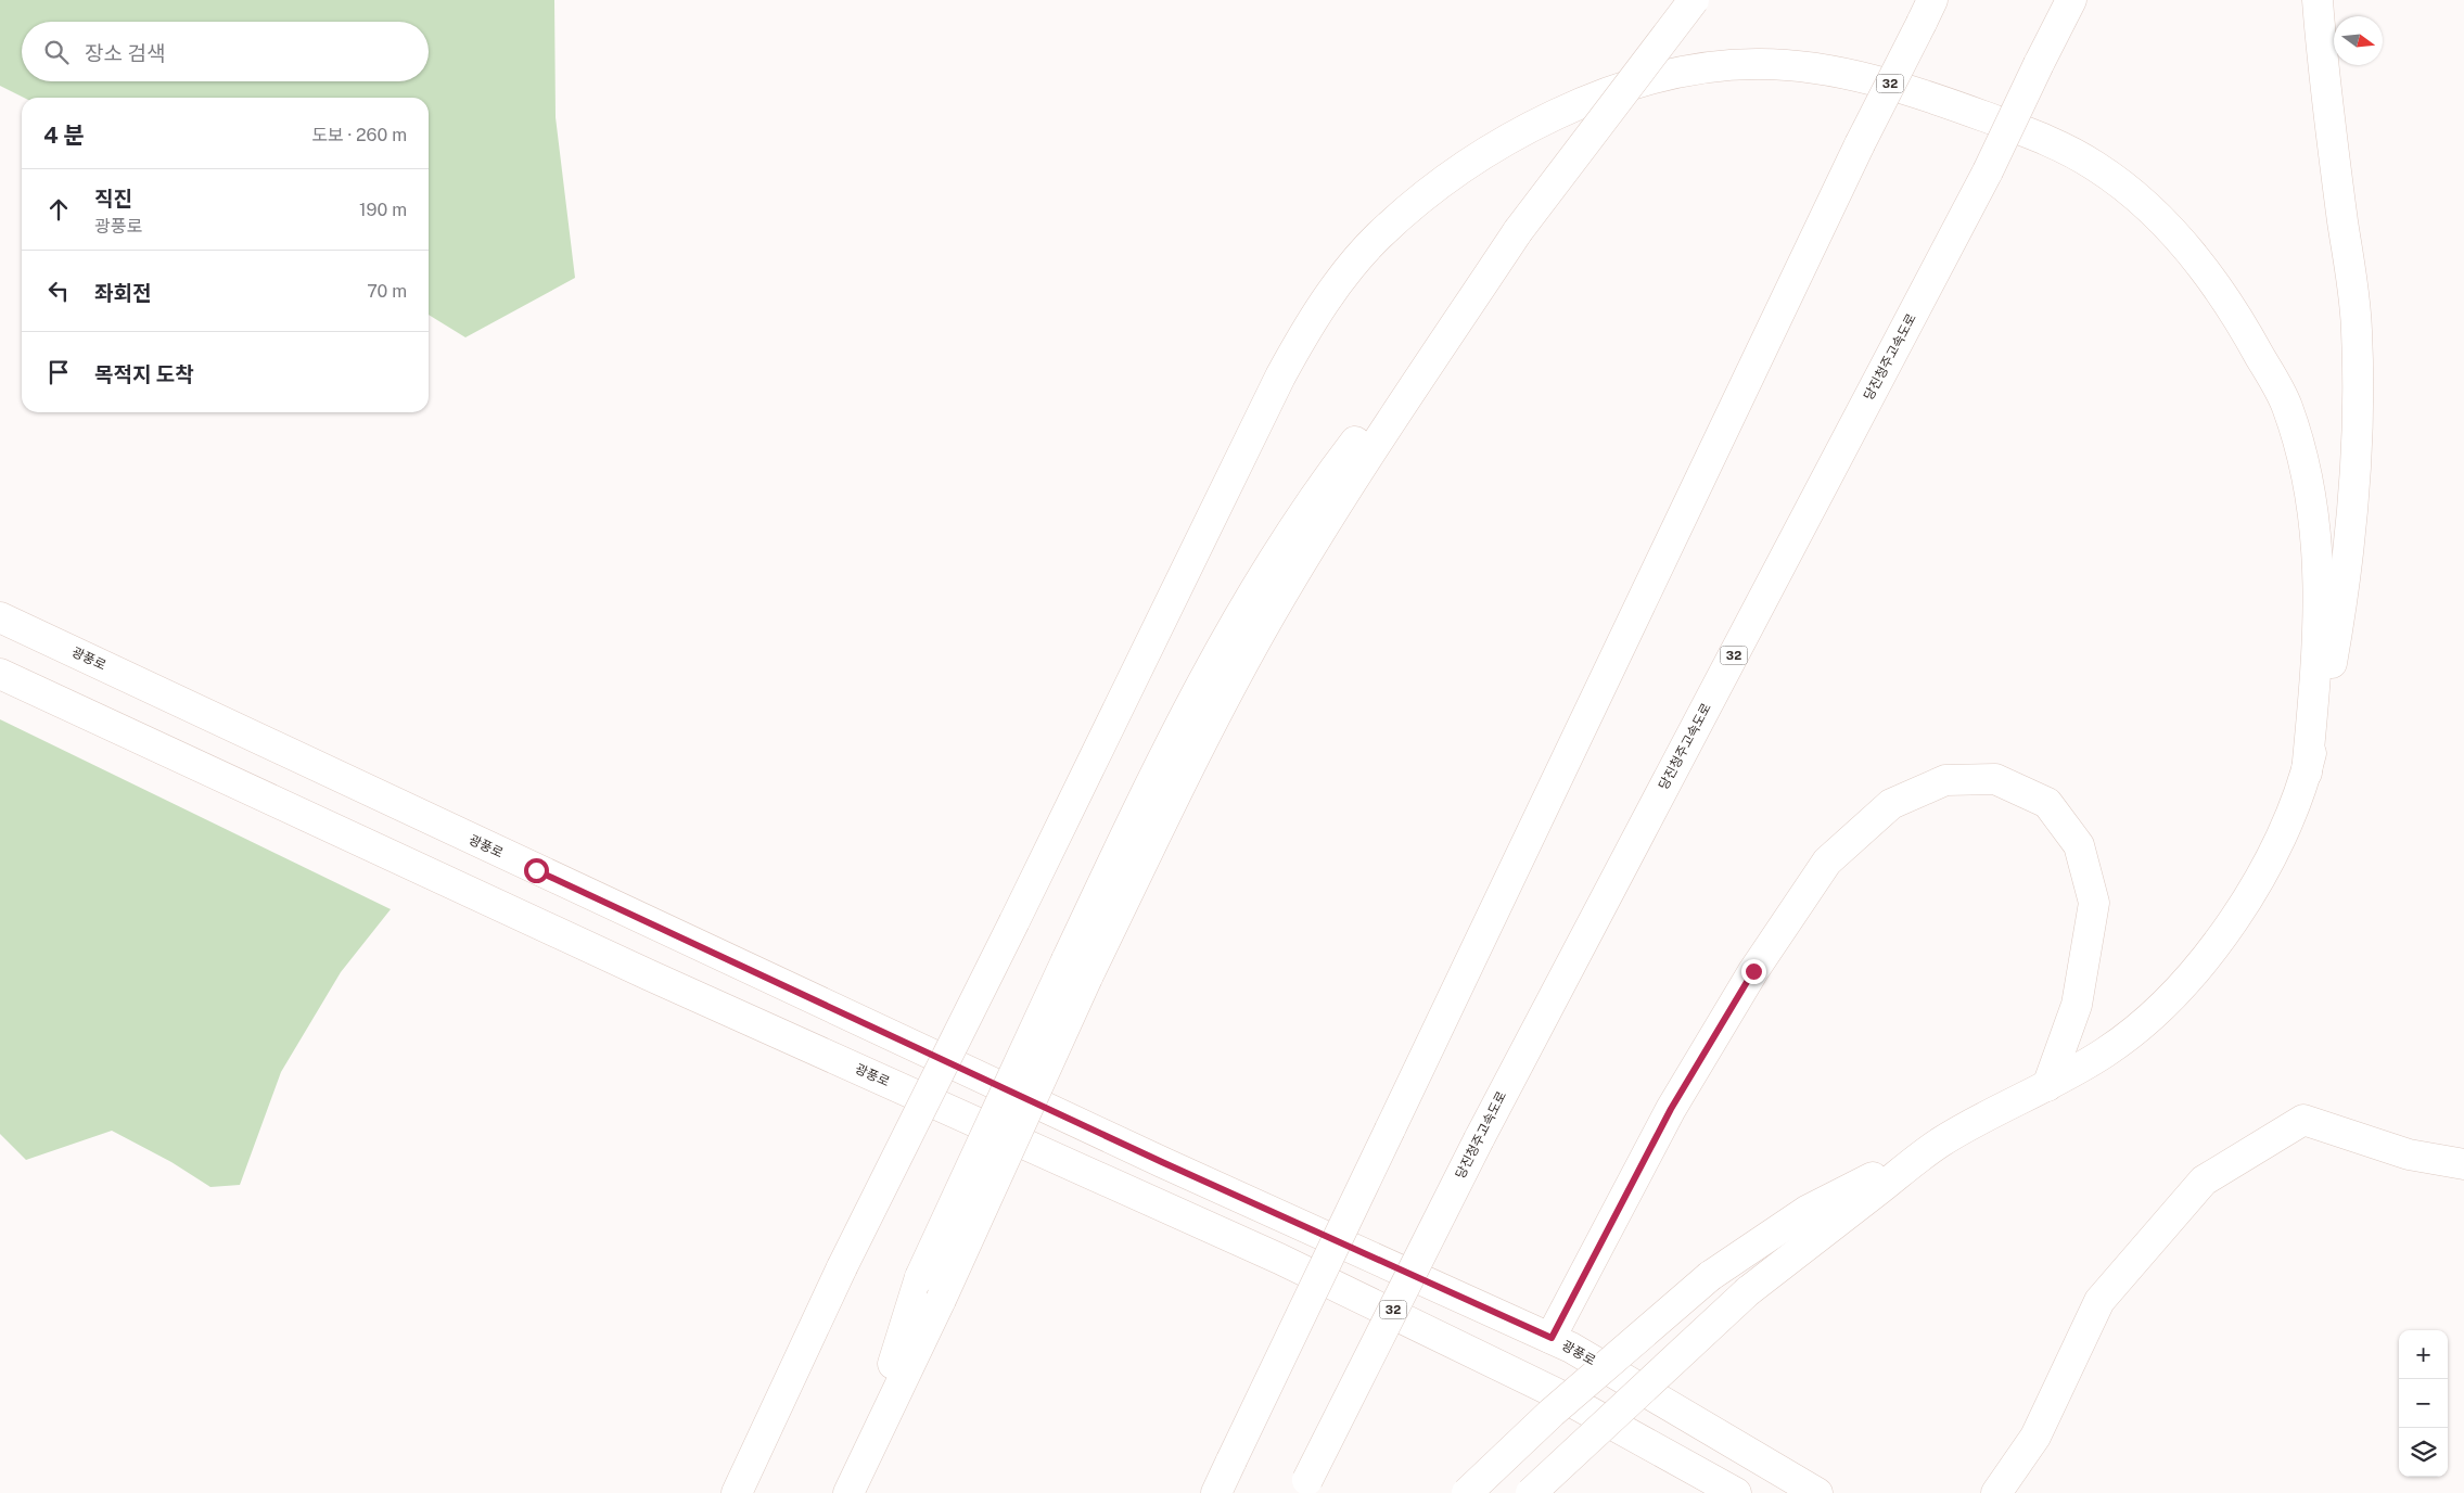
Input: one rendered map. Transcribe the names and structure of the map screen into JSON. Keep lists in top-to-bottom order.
{
  "streets": {
    "main road": ["32", "당진청주고속도로", "광풍로"]
  },
  "north": "right",
  "page": {
    "search": "장소 검색",
    "heading": ["4 분", "도보 · 260 m"],
    "list": [
      ["직진", "광풍로", "190 m"],
      ["좌회전", "70 m"],
      "목적지 도착"
    ],
    "map_buttons": ["+", "−"]
  }
}
